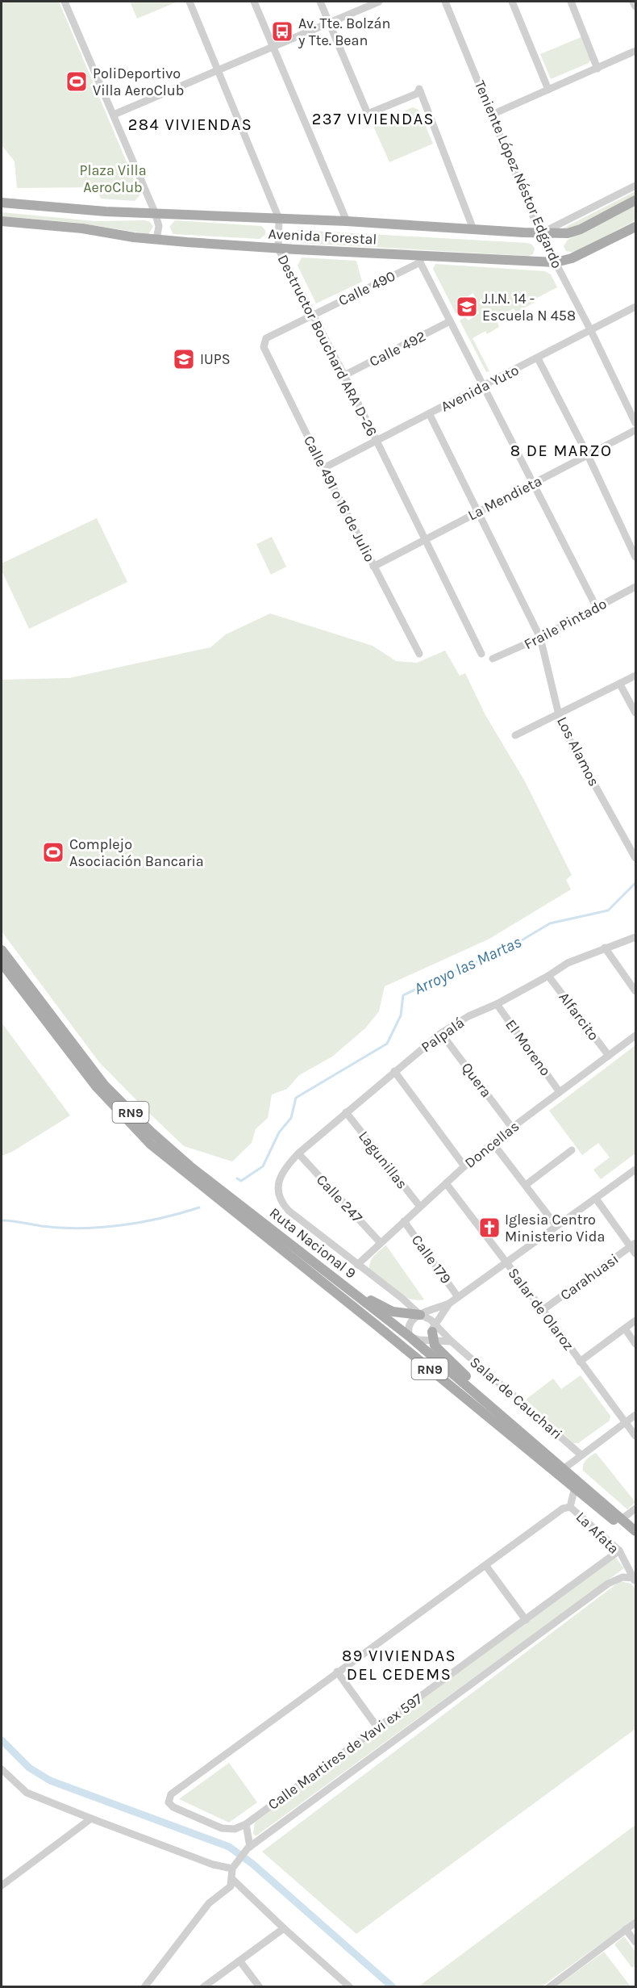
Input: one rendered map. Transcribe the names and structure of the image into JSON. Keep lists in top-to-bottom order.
{
  "streets": {
    "main road": ["Avenida Forestal", "RN9", "Ruta Nacional 9"],
    "street": [
      "Teniente López Néstor Edgardo",
      "Calle 490",
      "Destructor Bouchard ARA D-26",
      "Calle 492",
      "Avenida Yuto",
      "La Mendieta",
      "Calle 491 o 16 de Julio",
      "Fraile Pintado",
      "Los Alamos",
      "Alfarcito",
      "Palpalá",
      "El Moreno",
      "Quera",
      "Doncellas",
      "Lagunillas",
      "Calle 247",
      "Calle 179",
      "Carahuasi",
      "Salar de Olaroz",
      "Salar de Cauchari",
      "La Afata",
      "Calle Martires de Yavi ex 597"
    ]
  },
  "crossings": [
    ["Teniente López Néstor Edgardo", "Avenida Forestal"],
    ["Teniente López Néstor Edgardo", "Avenida Yuto"],
    ["Avenida Forestal", "Calle 490"],
    ["Avenida Forestal", "Destructor Bouchard ARA D-26"],
    ["Calle 490", "Destructor Bouchard ARA D-26"],
    ["Calle 490", "Calle 491 o 16 de Julio"],
    ["Destructor Bouchard ARA D-26", "Calle 492"],
    ["Destructor Bouchard ARA D-26", "Avenida Yuto"],
    ["Destructor Bouchard ARA D-26", "La Mendieta"],
    ["Avenida Yuto", "Calle 491 o 16 de Julio"],
    ["Avenida Yuto", "Los Alamos"],
    ["La Mendieta", "Calle 491 o 16 de Julio"],
    ["La Mendieta", "Los Alamos"],
    ["Fraile Pintado", "Los Alamos"],
    ["Alfarcito", "Palpalá"],
    ["Alfarcito", "Doncellas"],
    ["Palpalá", "El Moreno"],
    ["Palpalá", "Quera"],
    ["Palpalá", "Lagunillas"],
    ["Palpalá", "Calle 247"],
    ["Palpalá", "Salar de Cauchari"],
    ["El Moreno", "Doncellas"],
    ["Quera", "Doncellas"],
    ["Doncellas", "Lagunillas"],
    ["Doncellas", "Calle 247"],
    ["Doncellas", "Calle 179"],
    ["Doncellas", "Salar de Olaroz"],
    ["Doncellas", "Salar de Cauchari"],
    ["Ruta Nacional 9", "Salar de Cauchari"],
    ["Ruta Nacional 9", "La Afata"],
    ["Carahuasi", "Salar de Olaroz"],
    ["La Afata", "Calle Martires de Yavi ex 597"]
  ],
  "districts": [
    "237 VIVIENDAS",
    "284 VIVIENDAS",
    "8 DE MARZO",
    "89 VIVIENDAS DEL CEDEMS"
  ],
  "water": ["Arroyo las Martas"],
  "parks": ["Plaza Villa AeroClub"],
  "places": {
    "bus stop": ["Av. Tte. Bolzán y Tte. Bean"],
    "sports": ["PoliDeportivo Villa AeroClub", "Complejo Asociación Bancaria"],
    "school or university": ["J.I.N. 14 - Escuela N 458", "IUPS"],
    "church": ["Iglesia Centro Ministerio Vida"]
  }
}
